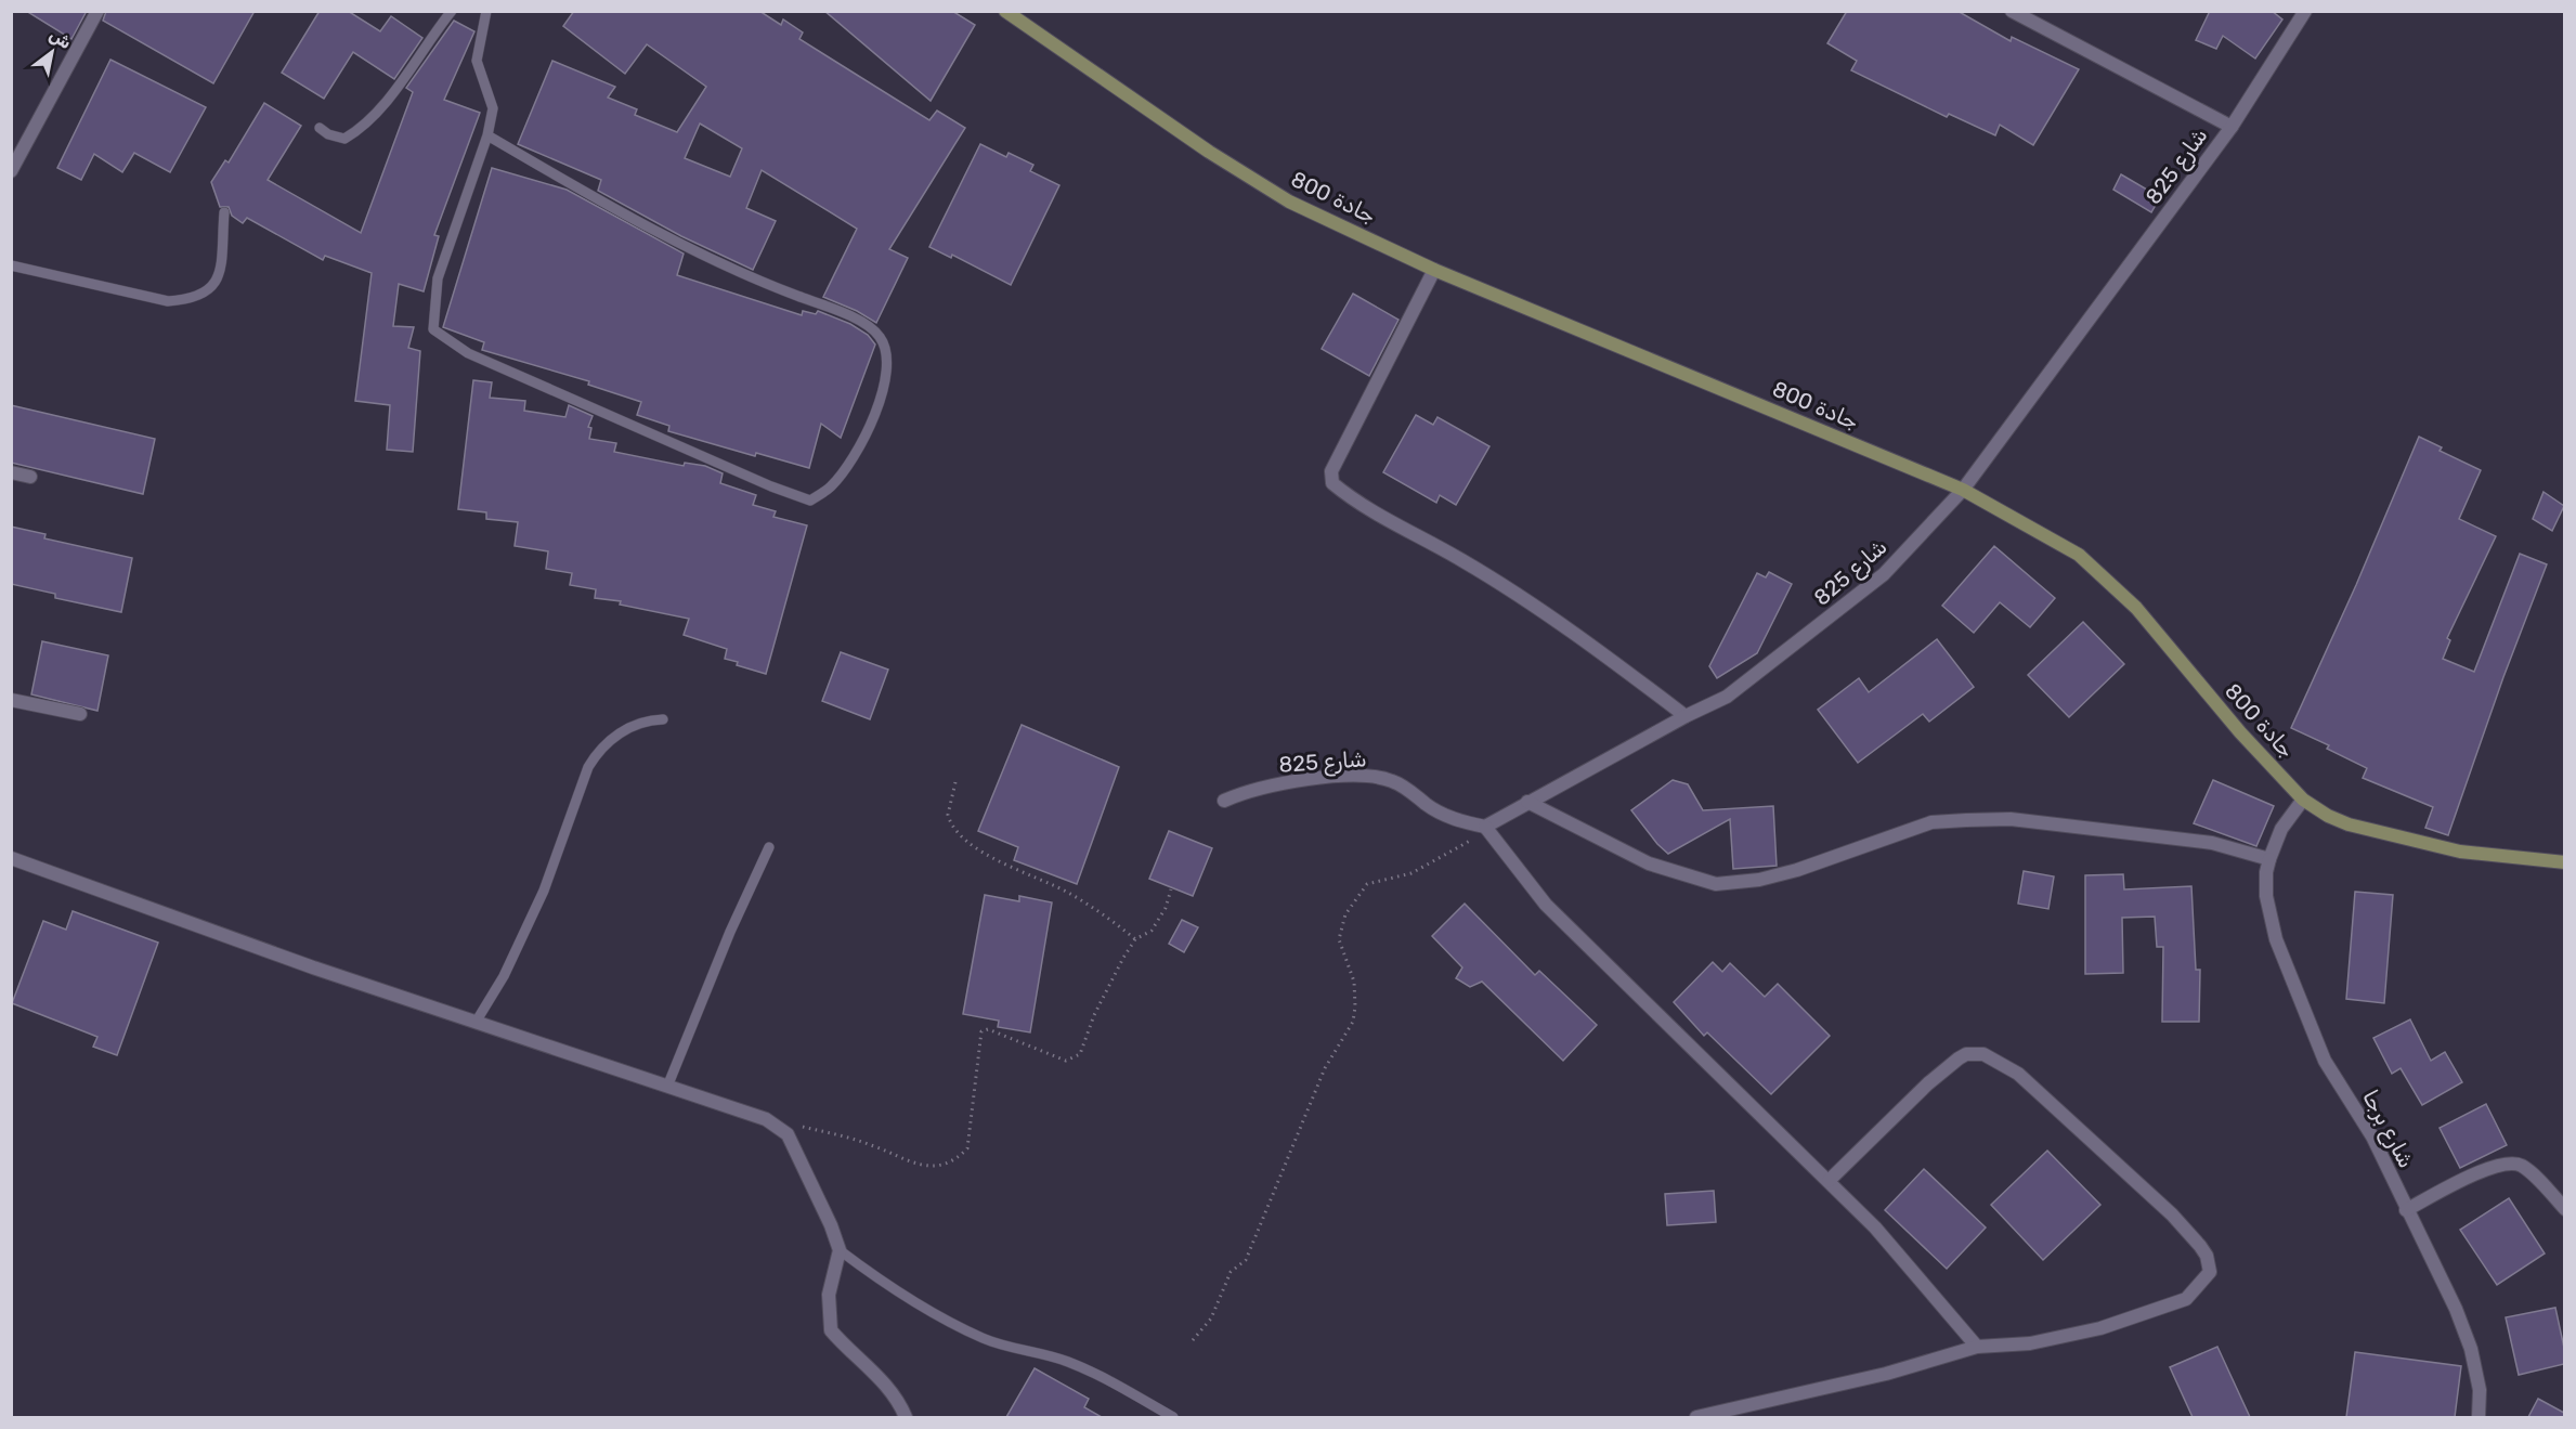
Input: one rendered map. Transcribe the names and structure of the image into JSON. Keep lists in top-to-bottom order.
{
  "streets": {
    "main road": ["جادة 800"],
    "street": ["شارع 825", "شارع برجا"]
  },
  "crossings": [
    ["شارع 825", "جادة 800"],
    ["جادة 800", "شارع برجا"]
  ],
  "north": "top right"
}
